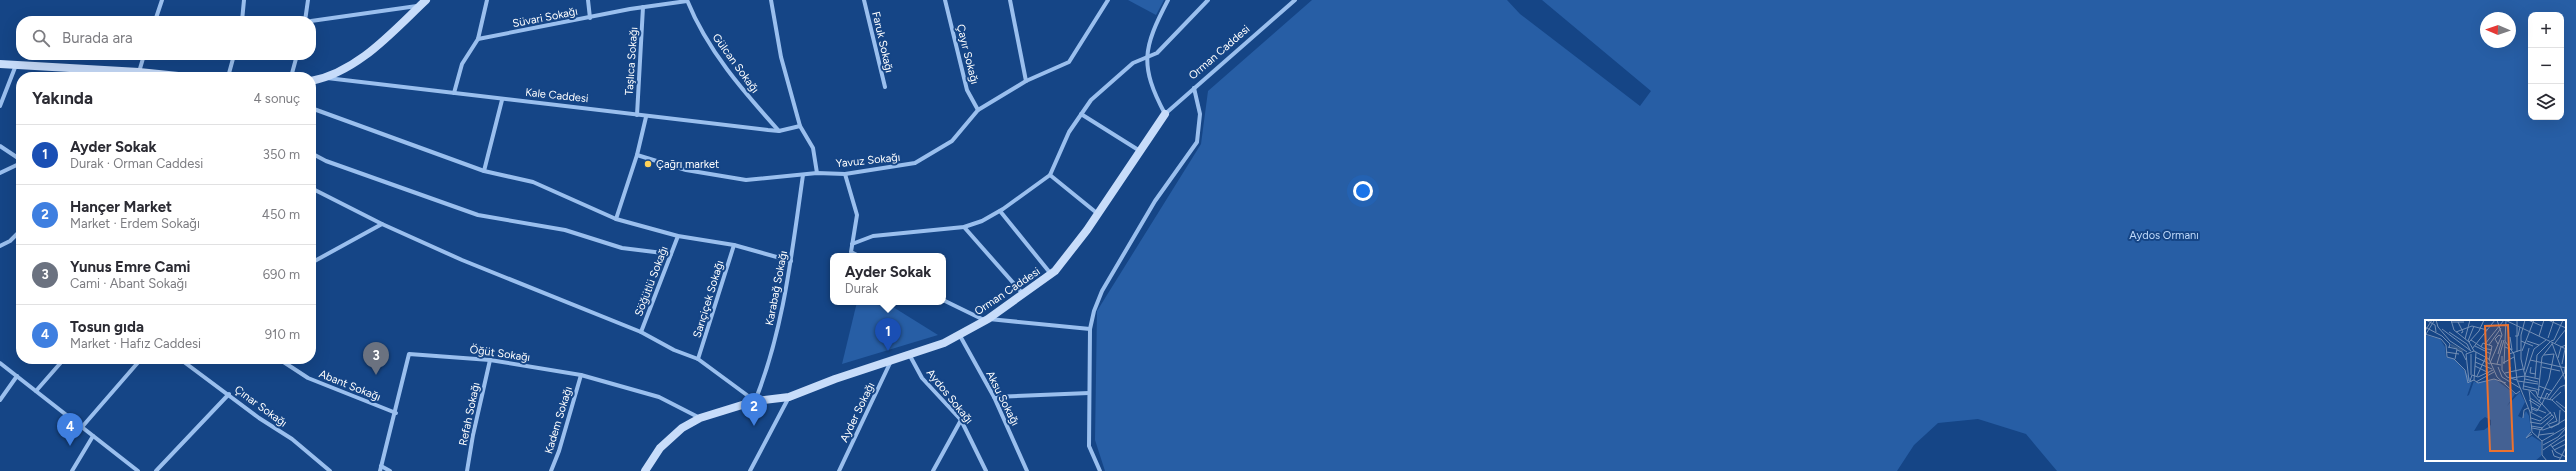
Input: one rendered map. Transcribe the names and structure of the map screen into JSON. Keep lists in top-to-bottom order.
{
  "streets": {
    "street": [
      "Süvari Sokağı",
      "Faruk Sokağı",
      "Orman Caddesi",
      "Çayır Sokağı",
      "Taşlıca Sokağı",
      "Gülcan Sokağı",
      "Kale Caddesi",
      "Yavuz Sokağı",
      "Söğütlü Sokağı",
      "Karabağ Sokağı",
      "Sarıçiçek Sokağı",
      "Öğüt Sokağı",
      "Abant Sokağı",
      "Aydos Sokağı",
      "Aksu Sokağı",
      "Çınar Sokağı",
      "Ayder Sokağı",
      "Refah Sokağı",
      "Kadem Sokağı"
    ]
  },
  "crossings": [
    ["Süvari Sokağı", "Taşlıca Sokağı"],
    ["Süvari Sokağı", "Gülcan Sokağı"],
    ["Orman Caddesi", "Karabağ Sokağı"],
    ["Orman Caddesi", "Öğüt Sokağı"],
    ["Orman Caddesi", "Aydos Sokağı"],
    ["Orman Caddesi", "Aksu Sokağı"],
    ["Orman Caddesi", "Ayder Sokağı"],
    ["Çayır Sokağı", "Yavuz Sokağı"],
    ["Taşlıca Sokağı", "Kale Caddesi"],
    ["Gülcan Sokağı", "Kale Caddesi"],
    ["Yavuz Sokağı", "Karabağ Sokağı"],
    ["Öğüt Sokağı", "Abant Sokağı"],
    ["Öğüt Sokağı", "Refah Sokağı"],
    ["Öğüt Sokağı", "Kadem Sokağı"]
  ],
  "parks": ["Aydos Ormanı"],
  "places": ["Çağrı market"],
  "north": "left",
  "page": {
    "map_buttons": ["+", "−"],
    "search": "Burada ara",
    "heading": ["Yakında", "4 sonuç"],
    "list": [
      {
        "mark": "1",
        "name": "Ayder Sokak",
        "note": "Durak · Orman Caddesi",
        "value": "350 m"
      },
      {
        "mark": "2",
        "name": "Hançer Market",
        "note": "Market · Erdem Sokağı",
        "value": "450 m"
      },
      {
        "mark": "3",
        "name": "Yunus Emre Cami",
        "note": "Cami · Abant Sokağı",
        "value": "690 m"
      },
      {
        "mark": "4",
        "name": "Tosun gıda",
        "note": "Market · Hafız Caddesi",
        "value": "910 m"
      }
    ],
    "popup": ["Ayder Sokak", "Durak"],
    "pins": [
      "1",
      "3",
      "2",
      "4"
    ]
  }
}
